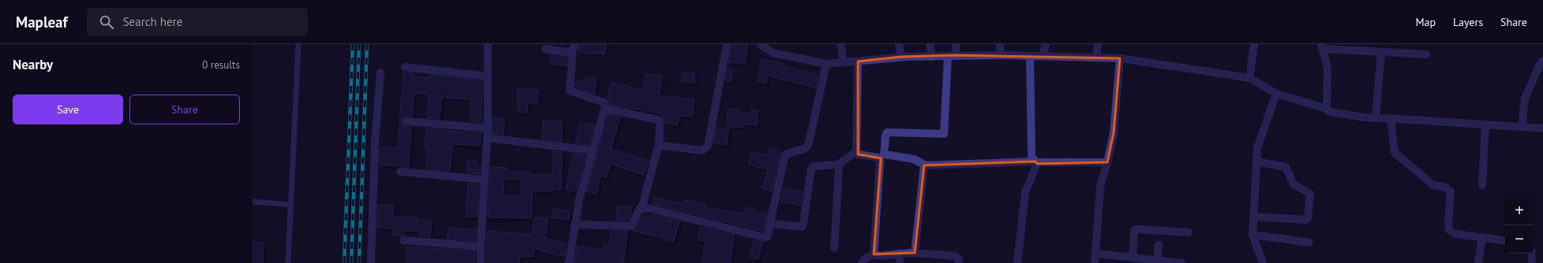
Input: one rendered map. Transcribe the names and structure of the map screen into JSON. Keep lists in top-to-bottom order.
{
  "page": {
    "header": "Mapleaf",
    "search": "Search here",
    "nav": ["Map", "Layers", "Share"],
    "heading": ["Nearby", "0 results"],
    "buttons": ["Save", "Share"],
    "map_buttons": ["+", "−"]
  }
}
